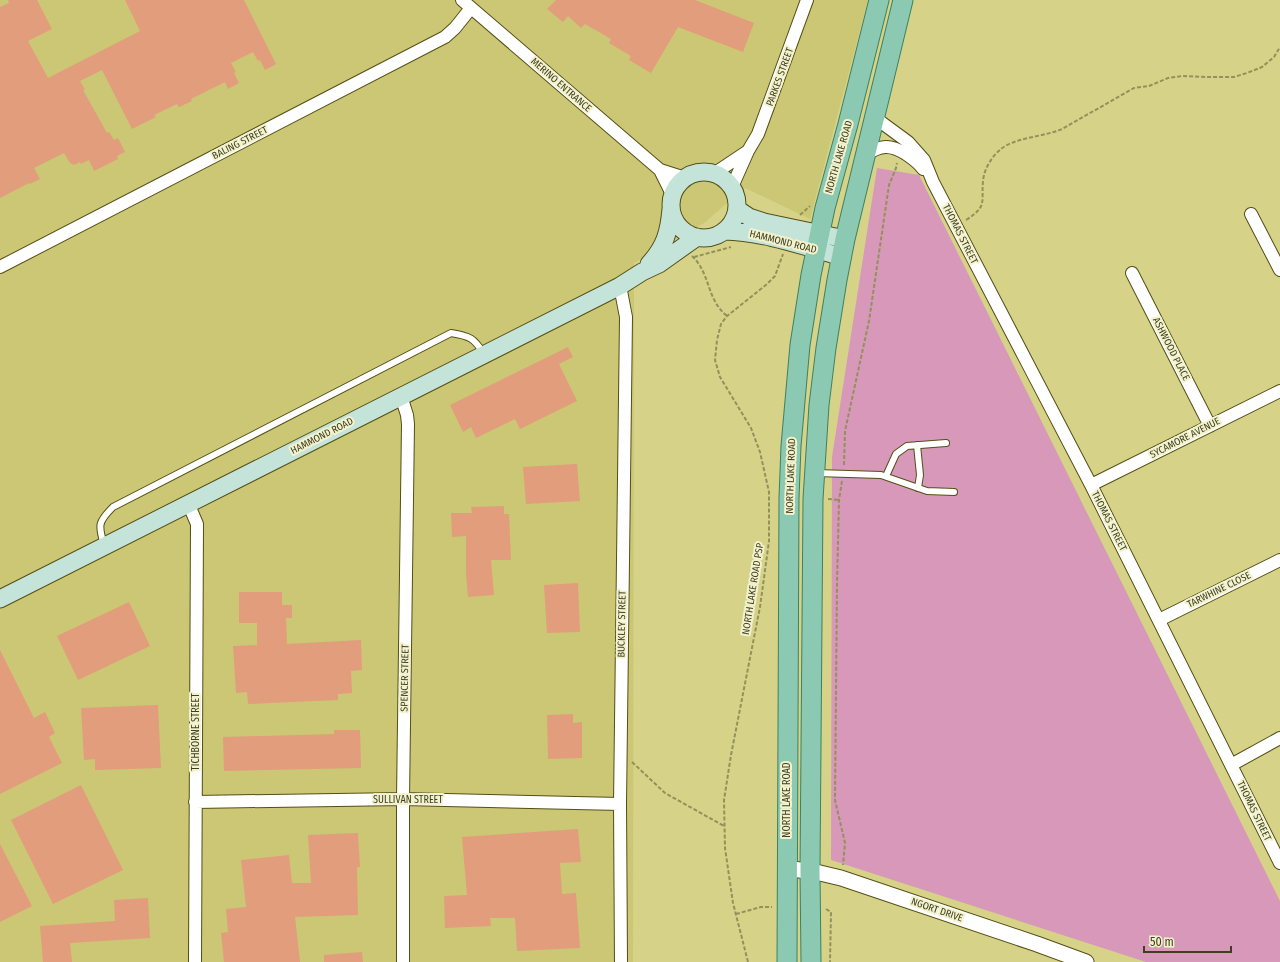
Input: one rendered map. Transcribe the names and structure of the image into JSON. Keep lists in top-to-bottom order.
{
  "streets": {
    "main road": ["NORTH LAKE ROAD", "HAMMOND ROAD"],
    "street": [
      "PARKES STREET",
      "MERINO ENTRANCE",
      "BALING STREET",
      "THOMAS STREET",
      "ASHWOOD PLACE",
      "SYCAMORE AVENUE",
      "TARWHINE CLOSE",
      "BUCKLEY STREET",
      "SPENCER STREET",
      "TICHBORNE STREET",
      "SULLIVAN STREET",
      "NGORT DRIVE"
    ],
    "path": ["NORTH LAKE ROAD PSP"]
  },
  "crossings": [
    ["PARKES STREET", "MERINO ENTRANCE"],
    ["PARKES STREET", "HAMMOND ROAD"],
    ["MERINO ENTRANCE", "BALING STREET"],
    ["MERINO ENTRANCE", "HAMMOND ROAD"],
    ["NORTH LAKE ROAD", "HAMMOND ROAD"],
    ["NORTH LAKE ROAD", "NGORT DRIVE"],
    ["THOMAS STREET", "SYCAMORE AVENUE"],
    ["THOMAS STREET", "TARWHINE CLOSE"],
    ["HAMMOND ROAD", "BUCKLEY STREET"],
    ["HAMMOND ROAD", "SPENCER STREET"],
    ["HAMMOND ROAD", "TICHBORNE STREET"],
    ["ASHWOOD PLACE", "SYCAMORE AVENUE"],
    ["BUCKLEY STREET", "SULLIVAN STREET"],
    ["SPENCER STREET", "SULLIVAN STREET"],
    ["TICHBORNE STREET", "SULLIVAN STREET"]
  ],
  "scale_bar": "50 m"
}
